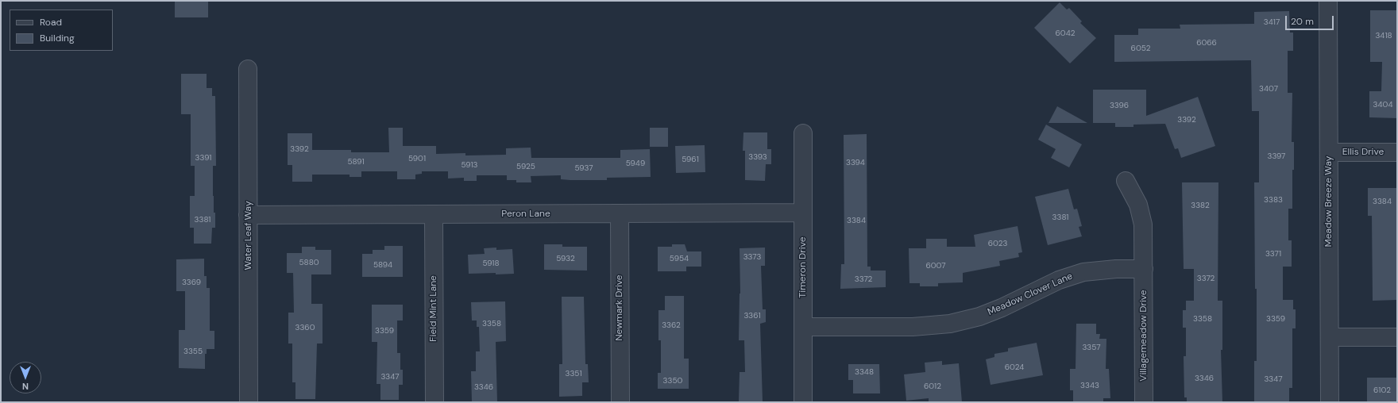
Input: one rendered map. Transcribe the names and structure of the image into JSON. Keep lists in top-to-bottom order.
{
  "streets": {
    "street": [
      "Ellis Drive",
      "Meadow Breeze Way",
      "Peron Lane",
      "Water Leaf Way",
      "Timeron Drive",
      "Meadow Clover Lane",
      "Newmark Drive",
      "Field Mint Lane",
      "Villagemeadow Drive"
    ]
  },
  "crossings": [
    ["Ellis Drive", "Meadow Breeze Way"],
    ["Peron Lane", "Water Leaf Way"],
    ["Peron Lane", "Timeron Drive"],
    ["Peron Lane", "Newmark Drive"],
    ["Peron Lane", "Field Mint Lane"],
    ["Timeron Drive", "Meadow Clover Lane"],
    ["Meadow Clover Lane", "Villagemeadow Drive"]
  ],
  "house_numbers": [
    "3417",
    "6042",
    "3418",
    "6066",
    "6052",
    "3407",
    "3404",
    "3396",
    "3392",
    "3392",
    "3397",
    "3393",
    "3391",
    "5901",
    "5961",
    "5891",
    "3394",
    "5949",
    "5913",
    "5925",
    "5937",
    "3383",
    "3384",
    "3382",
    "3381",
    "3381",
    "3384",
    "6023",
    "3371",
    "3373",
    "5932",
    "5954",
    "5880",
    "5918",
    "5894",
    "6007",
    "3372",
    "3372",
    "3369",
    "3361",
    "3358",
    "3359",
    "3358",
    "3362",
    "3360",
    "3359",
    "3357",
    "3355",
    "6024",
    "3348",
    "3351",
    "3347",
    "3346",
    "3347",
    "3350",
    "3343",
    "6012",
    "3346",
    "6102"
  ],
  "legend": ["Road", "Building"],
  "scale_bar": "20 m",
  "north": "bottom"
}
